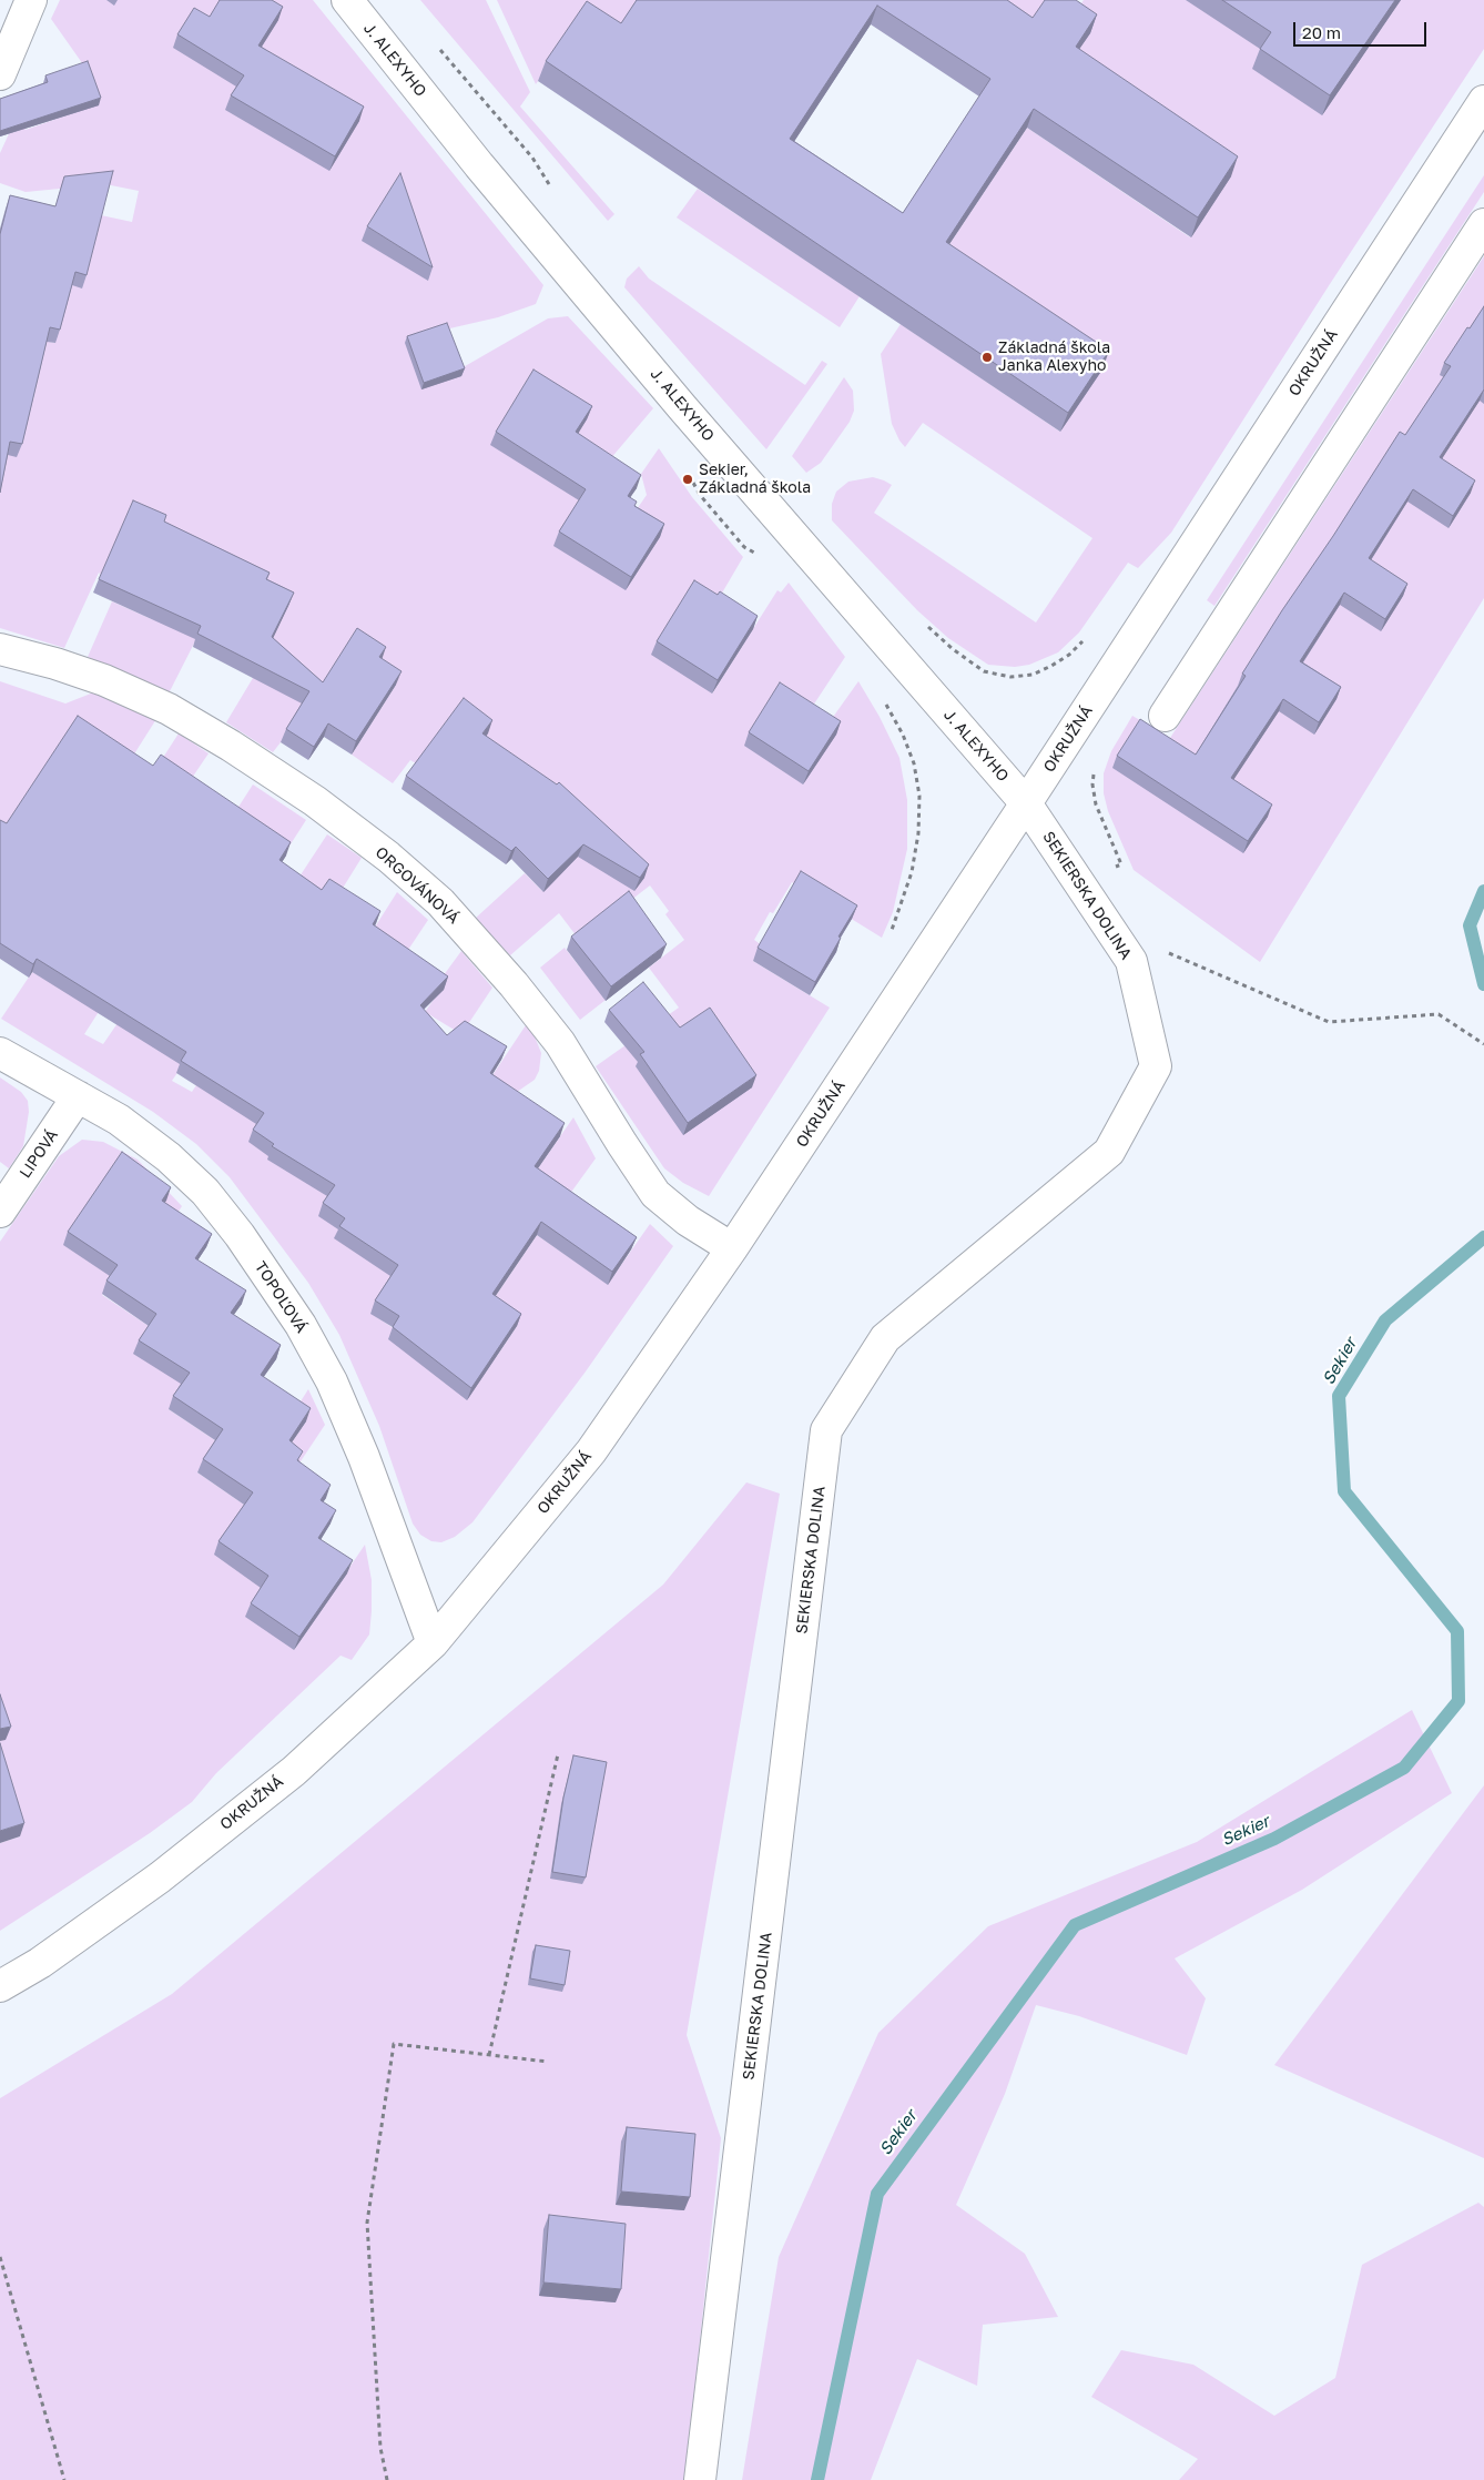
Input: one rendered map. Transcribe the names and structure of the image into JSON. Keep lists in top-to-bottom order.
{
  "streets": {
    "street": [
      "J. ALEXYHO",
      "OKRUŽNÁ",
      "ORGOVÁNOVÁ",
      "SEKIERSKA DOLINA",
      "LIPOVÁ",
      "TOPOĽOVÁ"
    ]
  },
  "crossings": [
    ["J. ALEXYHO", "OKRUŽNÁ"],
    ["J. ALEXYHO", "SEKIERSKA DOLINA"],
    ["OKRUŽNÁ", "ORGOVÁNOVÁ"],
    ["OKRUŽNÁ", "SEKIERSKA DOLINA"],
    ["OKRUŽNÁ", "TOPOĽOVÁ"],
    ["LIPOVÁ", "TOPOĽOVÁ"]
  ],
  "water": ["Sekier"],
  "places": ["Základná škola Janka Alexyho", "Sekier, Základná škola"],
  "scale_bar": "20 m"
}
